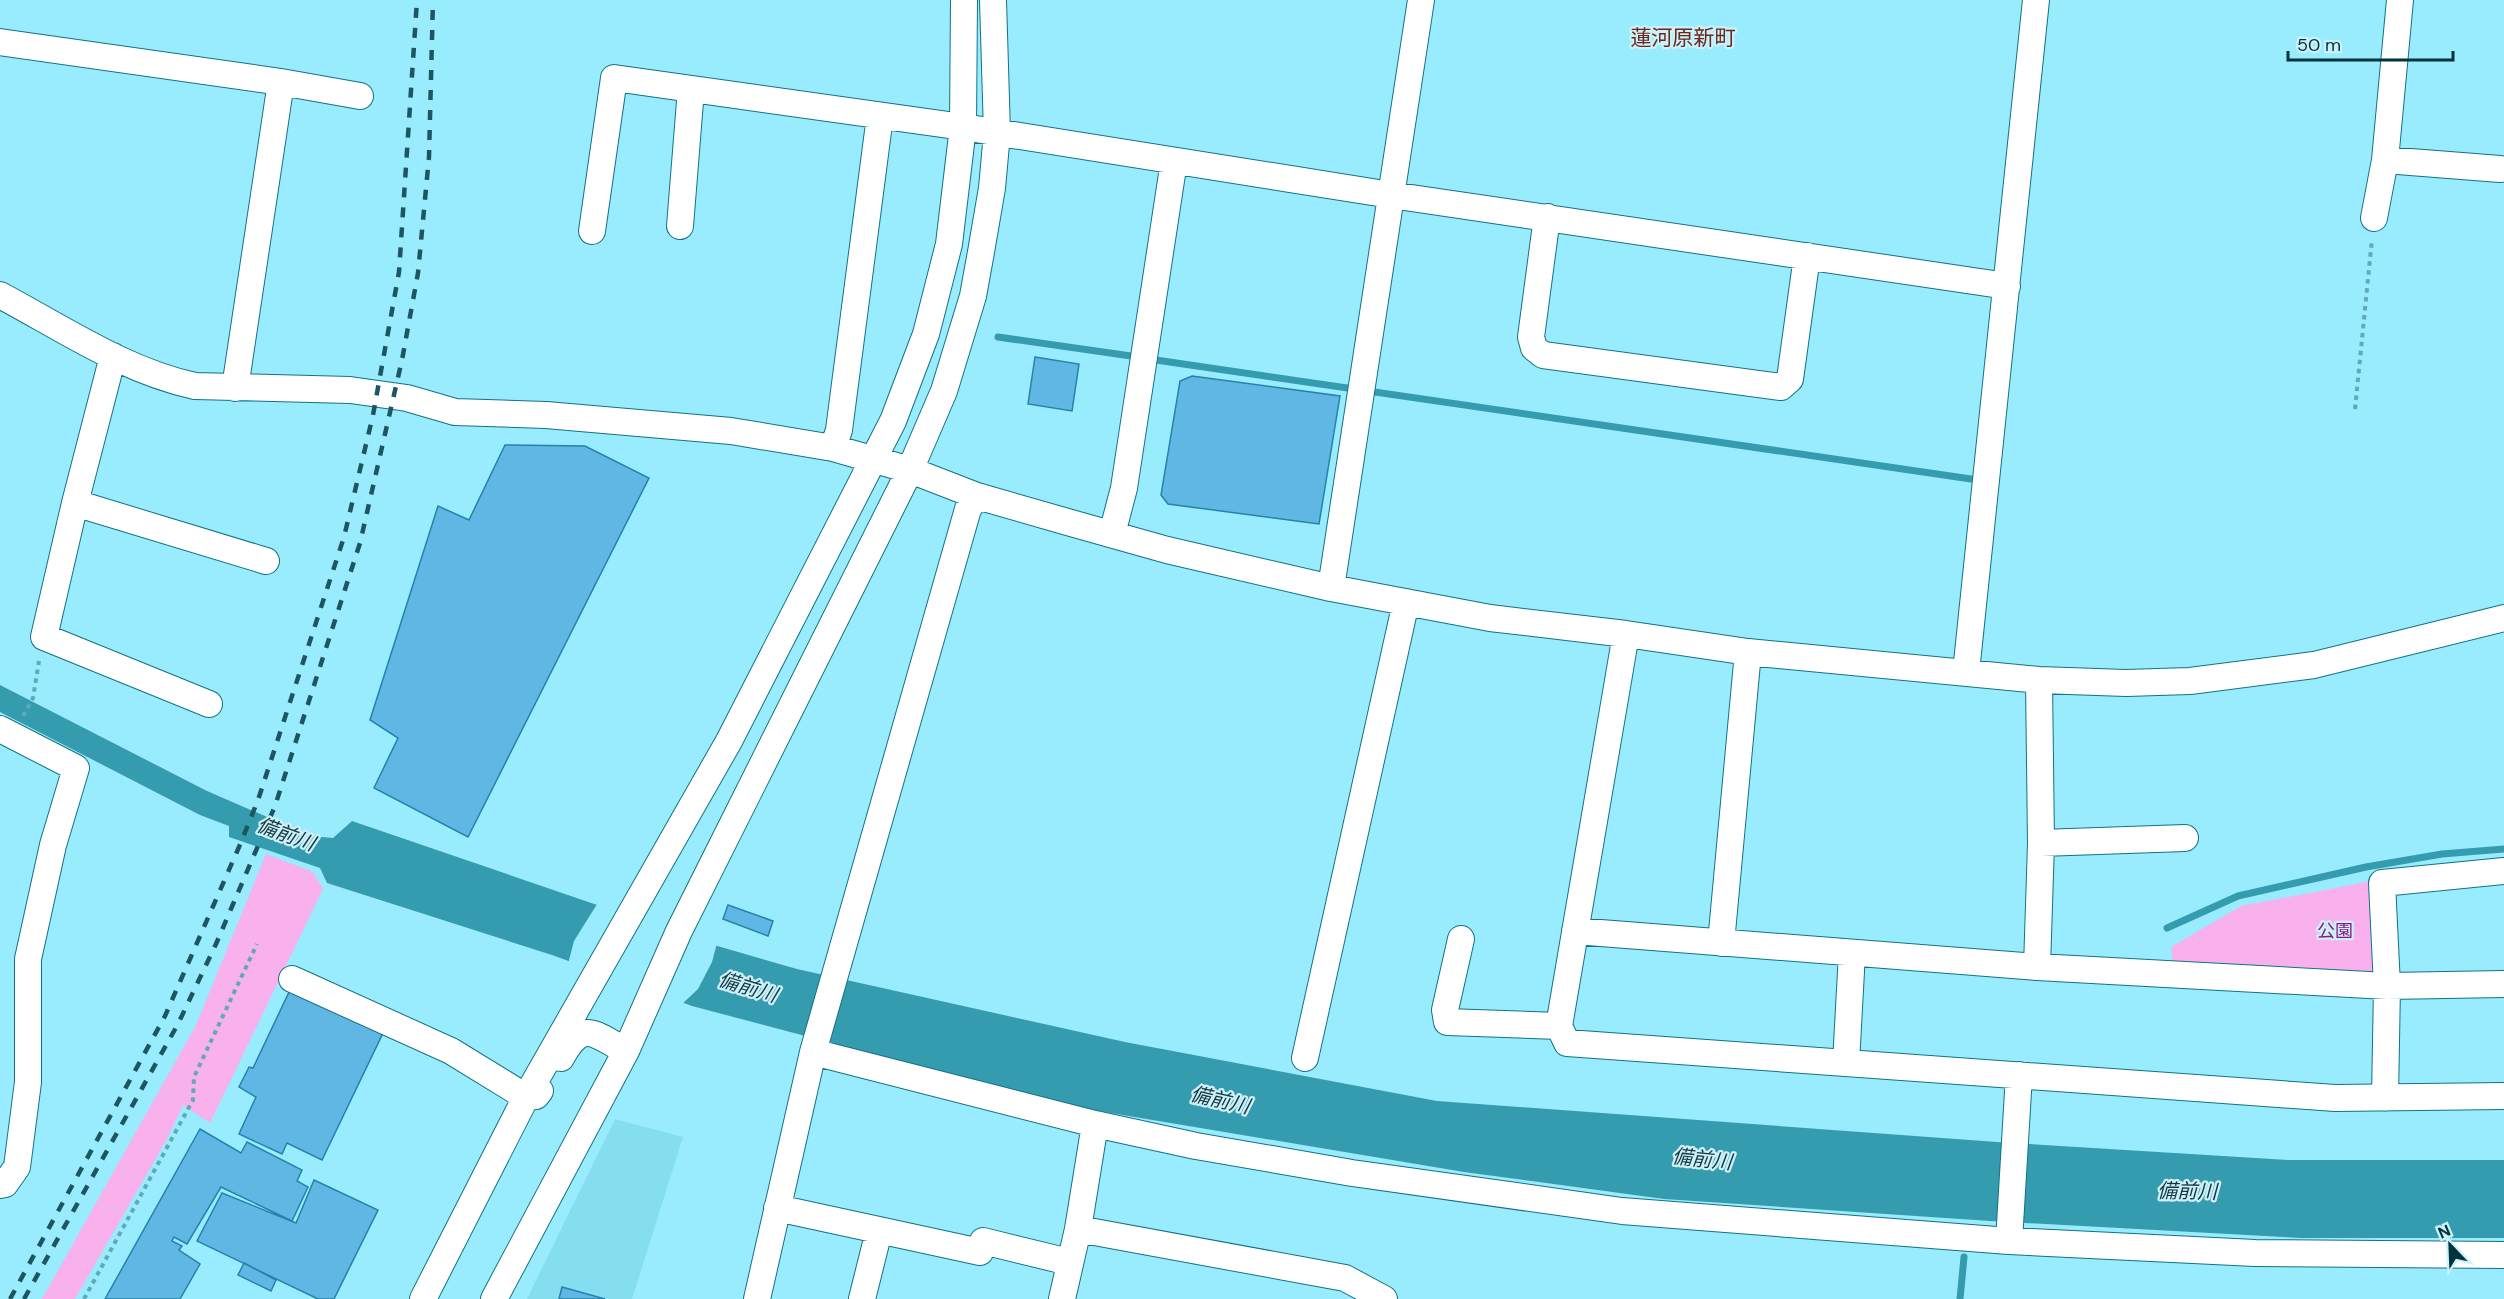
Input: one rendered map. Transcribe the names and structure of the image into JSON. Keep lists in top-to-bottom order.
{
  "districts": ["蓮河原新町"],
  "water": ["備前川"],
  "parks": ["公園"],
  "scale_bar": "50 m",
  "north": "top left"
}
